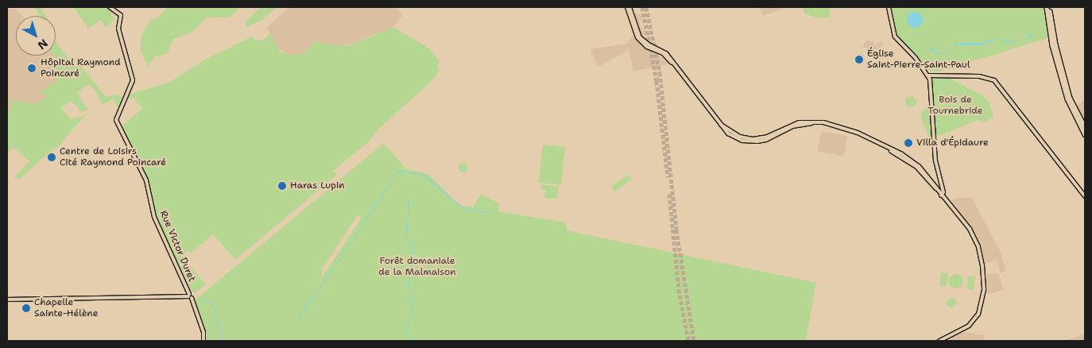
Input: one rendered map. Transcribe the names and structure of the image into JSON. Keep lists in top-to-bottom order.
{
  "streets": {
    "street": ["Rue Victor Duret"]
  },
  "parks": ["Bois de Tournebride", "Forêt domaniale de la Malmaison"],
  "places": [
    "Église Saint-Pierre-Saint-Paul",
    "Hôpital Raymond Poincaré",
    "Villa d'Épidaure",
    "Centre de Loisirs Cité Raymond Poincaré",
    "Haras Lupin",
    "Chapelle Sainte-Hélène"
  ],
  "north": "bottom right"
}
